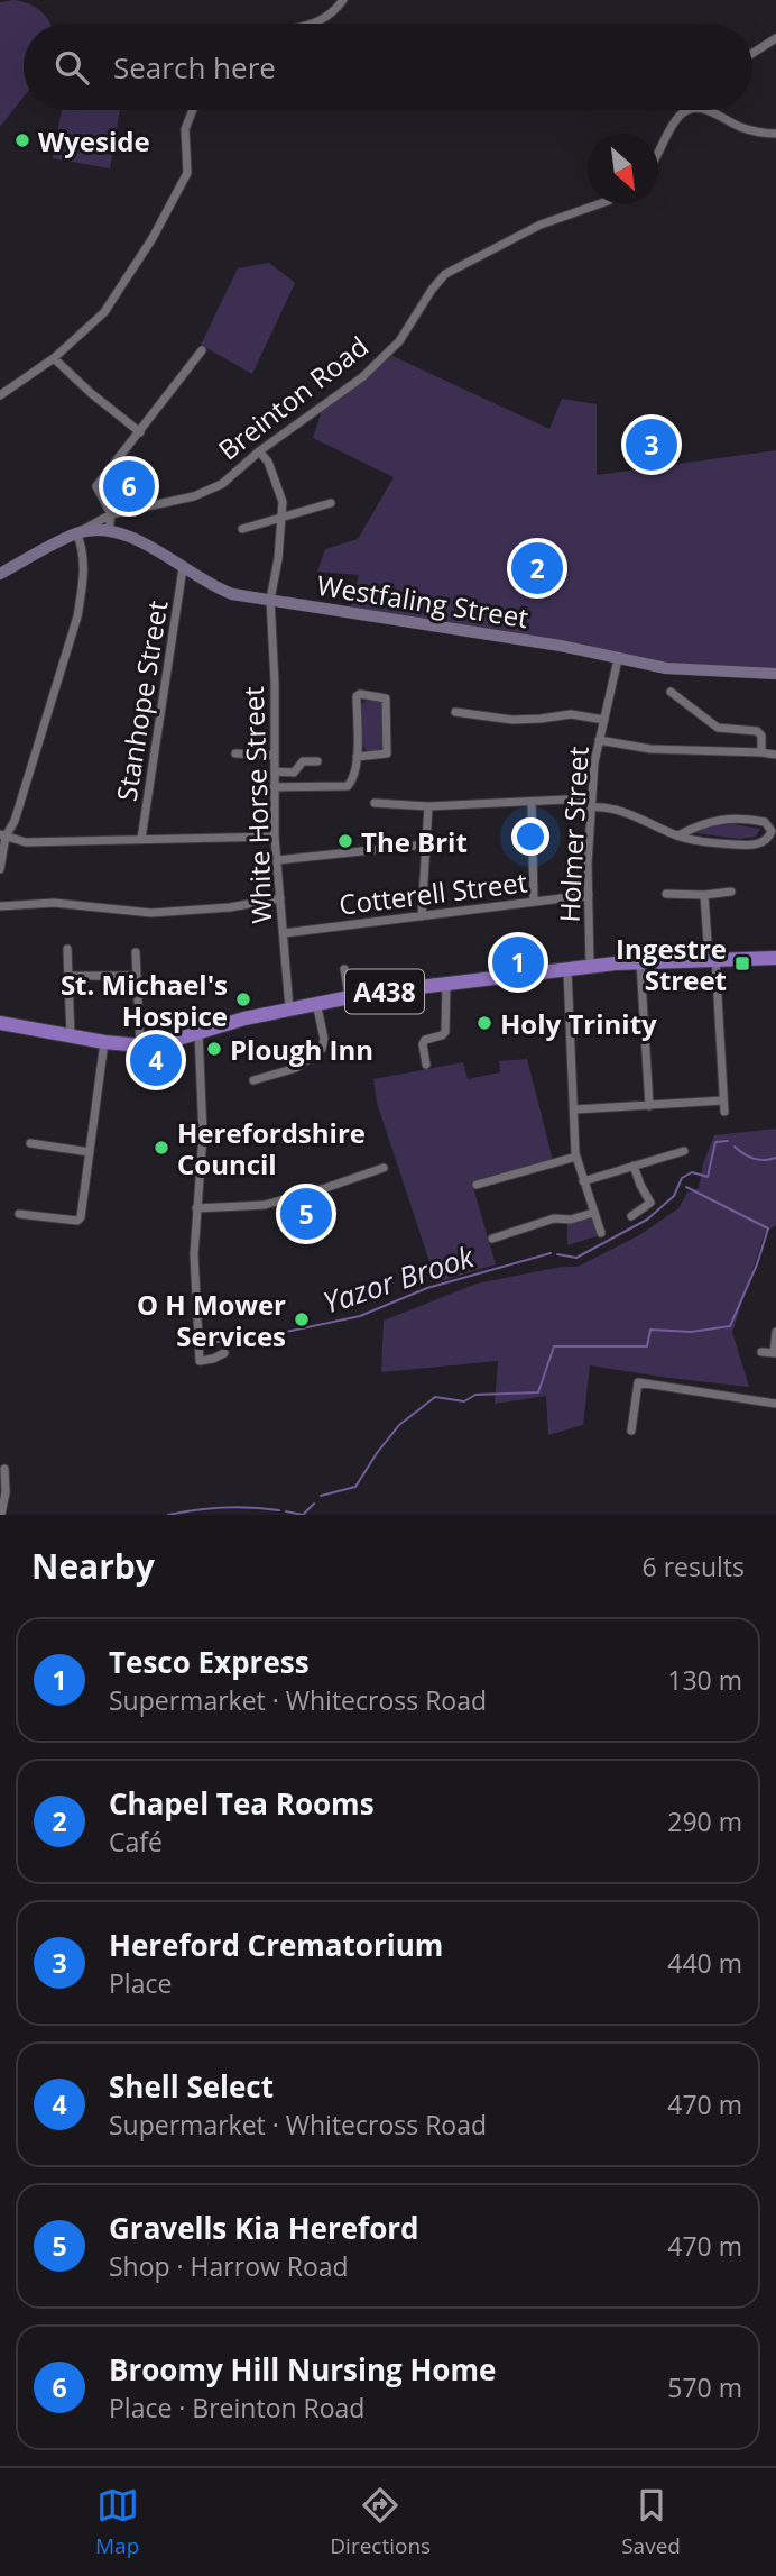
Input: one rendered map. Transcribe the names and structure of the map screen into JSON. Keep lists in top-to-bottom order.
{
  "streets": {
    "highway": ["A438"],
    "street": [
      "Breinton Road",
      "Westfaling Street",
      "Stanhope Street",
      "White Horse Street",
      "Holmer Street",
      "Cotterell Street"
    ]
  },
  "crossings": [
    ["Breinton Road", "Westfaling Street"],
    ["Westfaling Street", "Stanhope Street"],
    ["Westfaling Street", "White Horse Street"],
    ["Westfaling Street", "Holmer Street"],
    ["White Horse Street", "Cotterell Street"],
    ["White Horse Street", "A438"],
    ["Holmer Street", "Cotterell Street"],
    ["Holmer Street", "A438"]
  ],
  "water": ["Yazor Brook"],
  "places": {
    "other": [
      "Wyeside",
      "The Brit",
      "St. Michael's Hospice",
      "Holy Trinity",
      "Plough Inn",
      "Herefordshire Council",
      "O H Mower Services"
    ],
    "transit": ["Ingestre Street"]
  },
  "north": "bottom right",
  "page": {
    "search": "Search here",
    "pins": [
      "3",
      "6",
      "2",
      "1",
      "4",
      "5"
    ],
    "heading": ["Nearby", "6 results"],
    "list": [
      {
        "mark": "1",
        "name": "Tesco Express",
        "note": "Supermarket · Whitecross Road",
        "value": "130 m"
      },
      {
        "mark": "2",
        "name": "Chapel Tea Rooms",
        "note": "Café",
        "value": "290 m"
      },
      {
        "mark": "3",
        "name": "Hereford Crematorium",
        "note": "Place",
        "value": "440 m"
      },
      {
        "mark": "4",
        "name": "Shell Select",
        "note": "Supermarket · Whitecross Road",
        "value": "470 m"
      },
      {
        "mark": "5",
        "name": "Gravells Kia Hereford",
        "note": "Shop · Harrow Road",
        "value": "470 m"
      },
      {
        "mark": "6",
        "name": "Broomy Hill Nursing Home",
        "note": "Place · Breinton Road",
        "value": "570 m"
      }
    ],
    "nav": ["Map", "Directions", "Saved"]
  }
}
